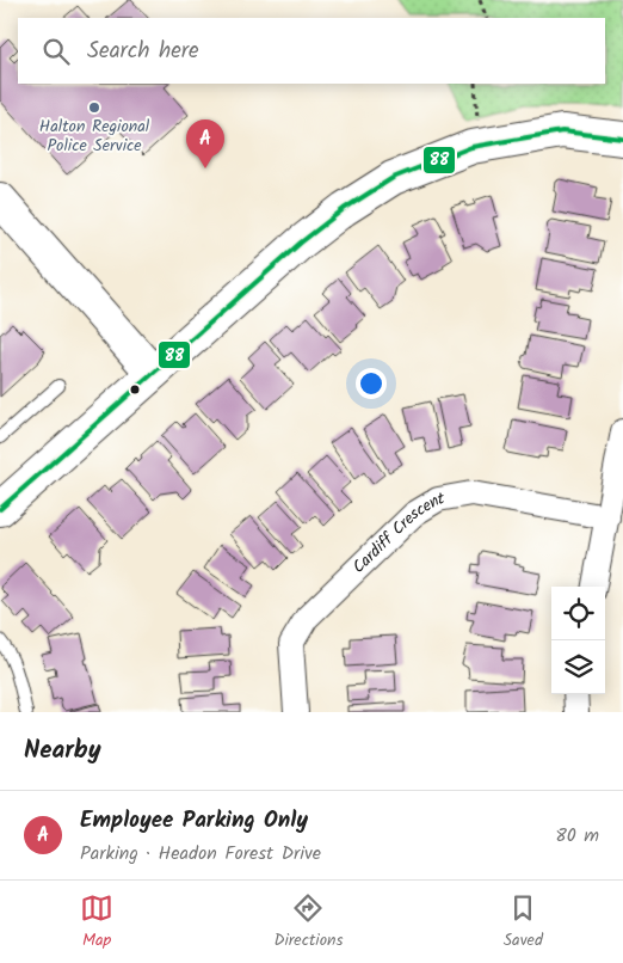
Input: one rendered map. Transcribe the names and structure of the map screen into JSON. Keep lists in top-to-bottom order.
{
  "streets": {
    "street": ["Cardiff Crescent"]
  },
  "places": ["Halton Regional Police Service"],
  "lines": ["transit line 88"],
  "page": {
    "search": "Search here",
    "pins": "A",
    "heading": "Nearby",
    "list": [
      {
        "mark": "A",
        "name": "Employee Parking Only",
        "note": "Parking · Headon Forest Drive",
        "value": "80 m"
      }
    ],
    "nav": ["Map", "Directions", "Saved"]
  }
}
